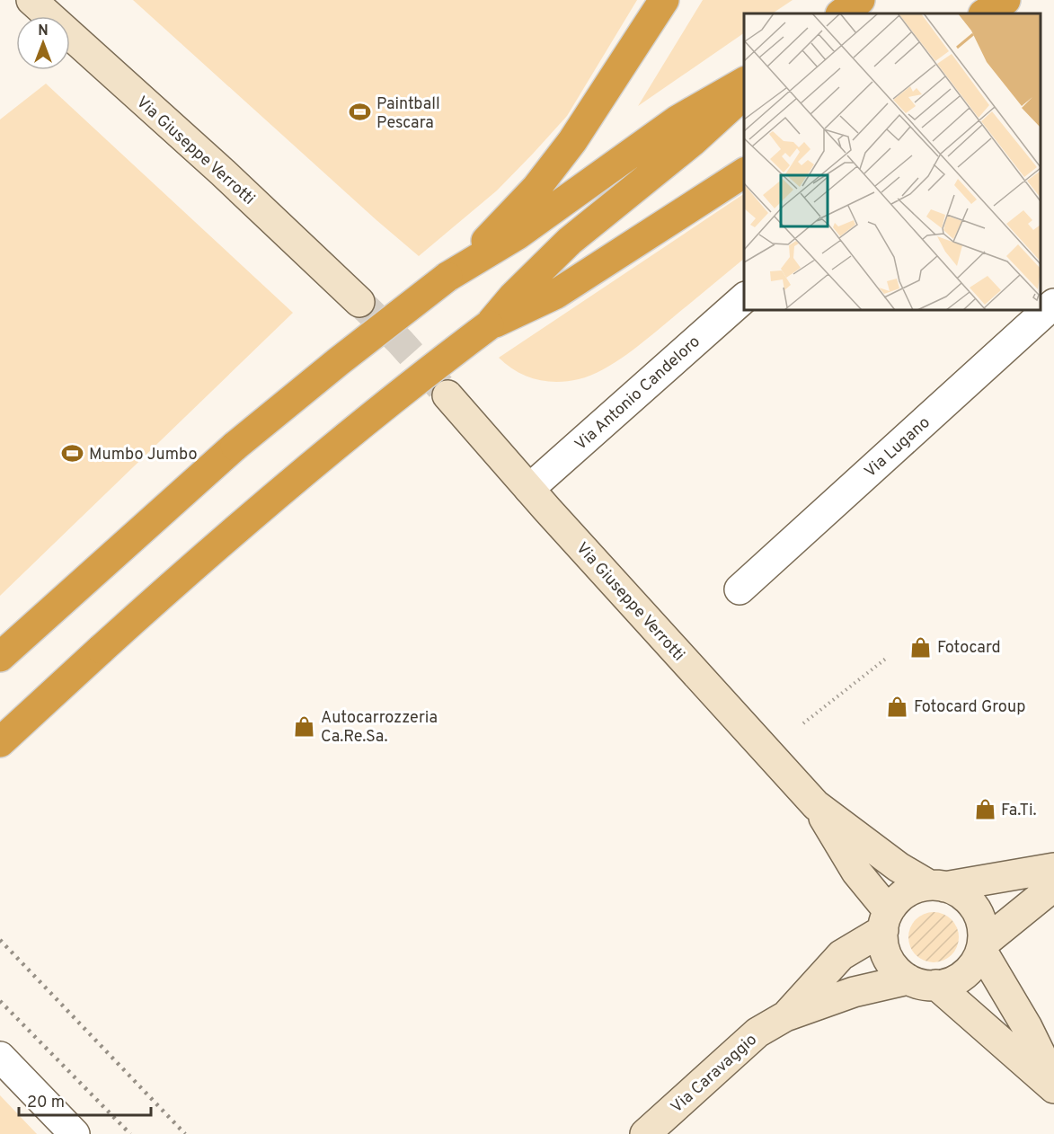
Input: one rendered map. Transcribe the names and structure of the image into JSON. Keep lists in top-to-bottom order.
{
  "streets": {
    "street": [
      "Via Giuseppe Verrotti",
      "Via Antonio Candeloro",
      "Via Lugano",
      "Via Caravaggio"
    ]
  },
  "crossings": [
    ["Via Giuseppe Verrotti", "Via Antonio Candeloro"],
    ["Via Giuseppe Verrotti", "Via Caravaggio"]
  ],
  "places": {
    "sports": ["Paintball Pescara", "Mumbo Jumbo"],
    "shop": [
      "Fotocard",
      "Fotocard Group",
      "Autocarrozzeria Ca.Re.Sa.",
      "Fa.Ti."
    ]
  },
  "scale_bar": "20 m",
  "north": "top"
}
